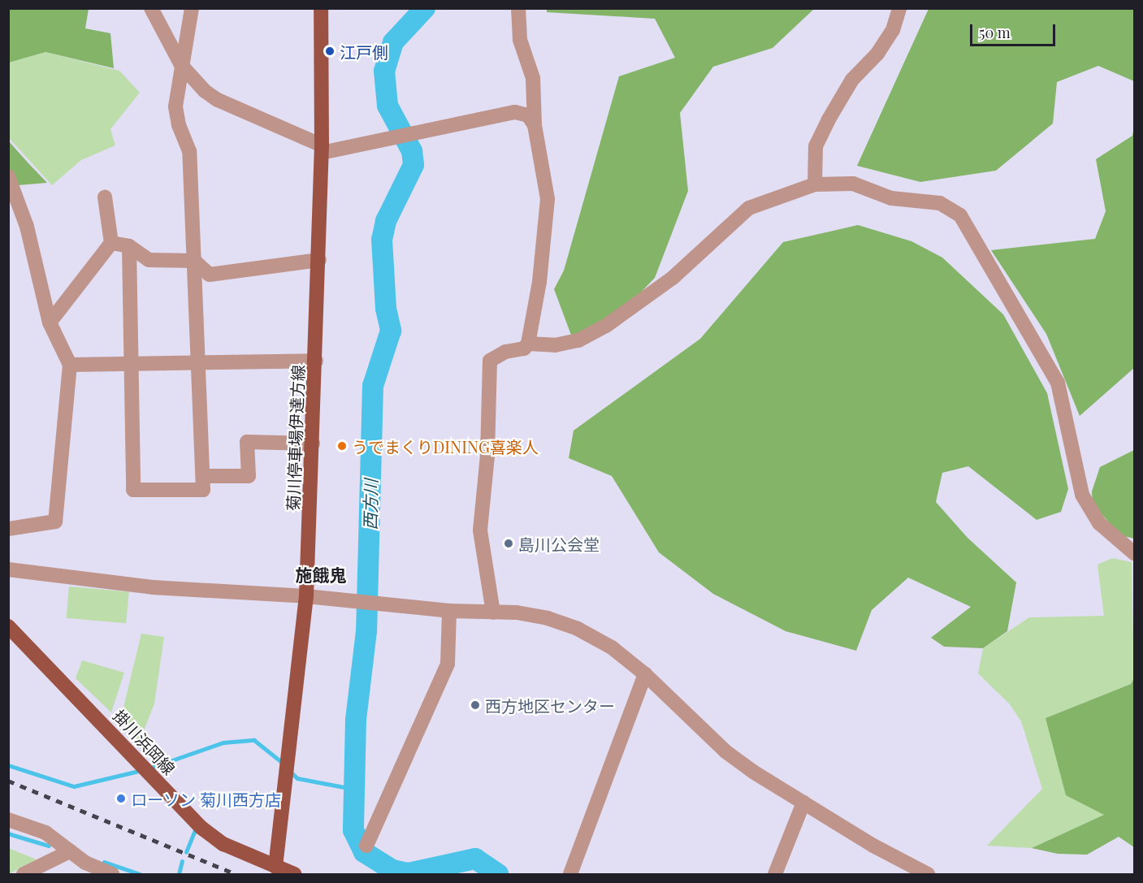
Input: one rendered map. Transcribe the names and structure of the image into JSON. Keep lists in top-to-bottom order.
{
  "streets": {
    "main road": ["菊川停車場伊達方線", "掛川浜岡線"]
  },
  "crossings": [
    ["菊川停車場伊達方線", "掛川浜岡線"]
  ],
  "districts": ["施餓鬼"],
  "water": ["西方川"],
  "places": [
    "江戸側",
    "うでまくりDINING喜楽人",
    "島川公会堂",
    "西方地区センター",
    "ローソン 菊川西方店"
  ],
  "scale_bar": "50 m"
}
